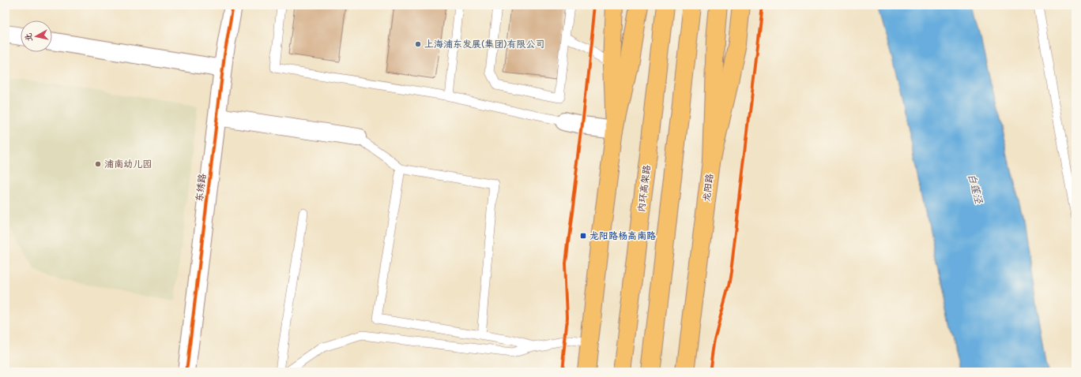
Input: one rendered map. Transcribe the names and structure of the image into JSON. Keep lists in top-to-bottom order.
{
  "streets": {
    "main road": ["龙阳路", "内环高架路"],
    "street": ["东绣路"]
  },
  "water": ["白莲泾"],
  "places": {
    "other": ["上海浦东发展(集团)有限公司", "浦南幼儿园"],
    "transit": ["龙阳路杨高南路"]
  },
  "north": "left"
}
